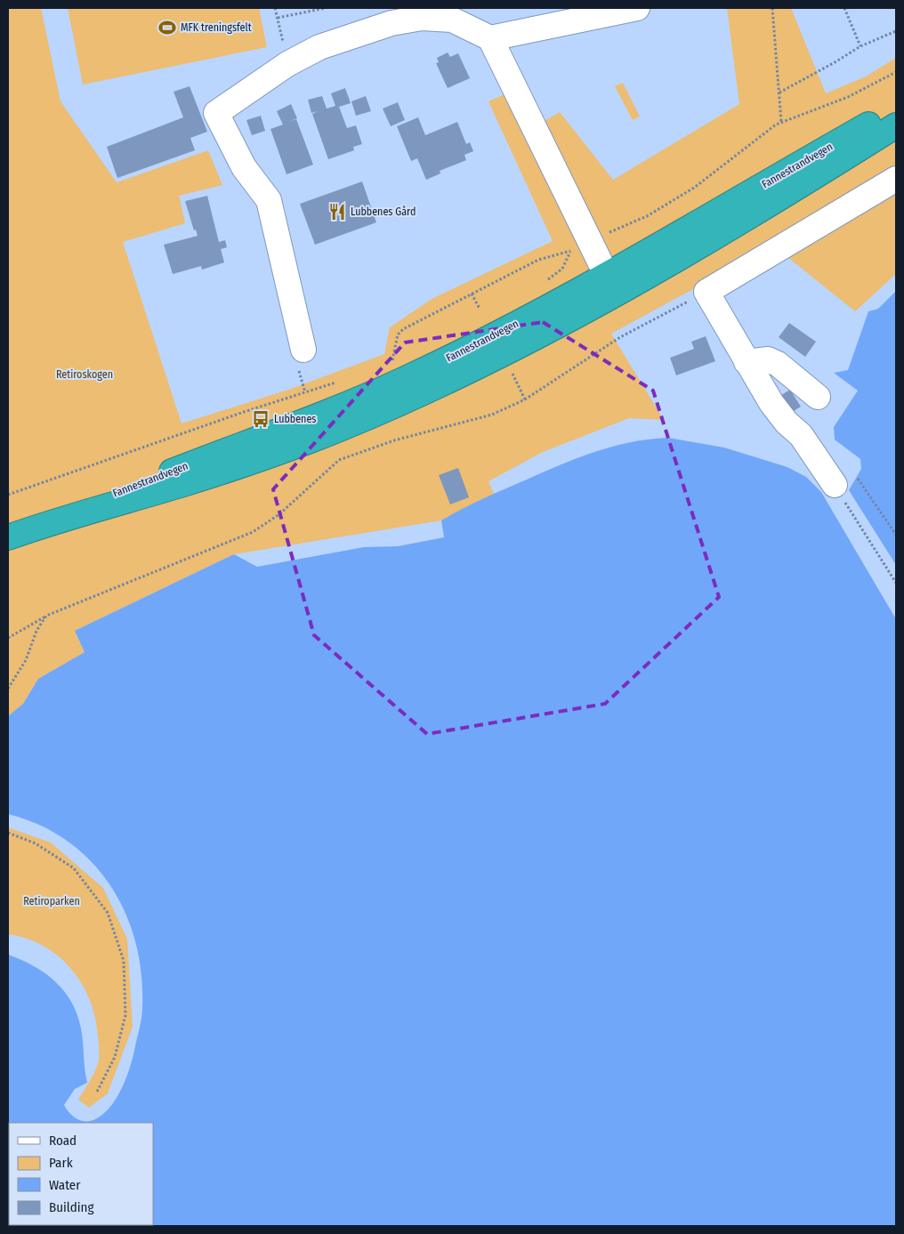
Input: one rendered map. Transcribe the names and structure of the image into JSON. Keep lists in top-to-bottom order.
{
  "streets": {
    "highway": ["Fannestrandvegen"]
  },
  "parks": ["Retiroskogen", "Retiroparken"],
  "places": {
    "sports": ["MFK treningsfelt"],
    "restaurant": ["Lubbenes Gård"],
    "bus stop": ["Lubbenes"]
  },
  "legend": [
    "Road",
    "Park",
    "Water",
    "Building"
  ]
}
